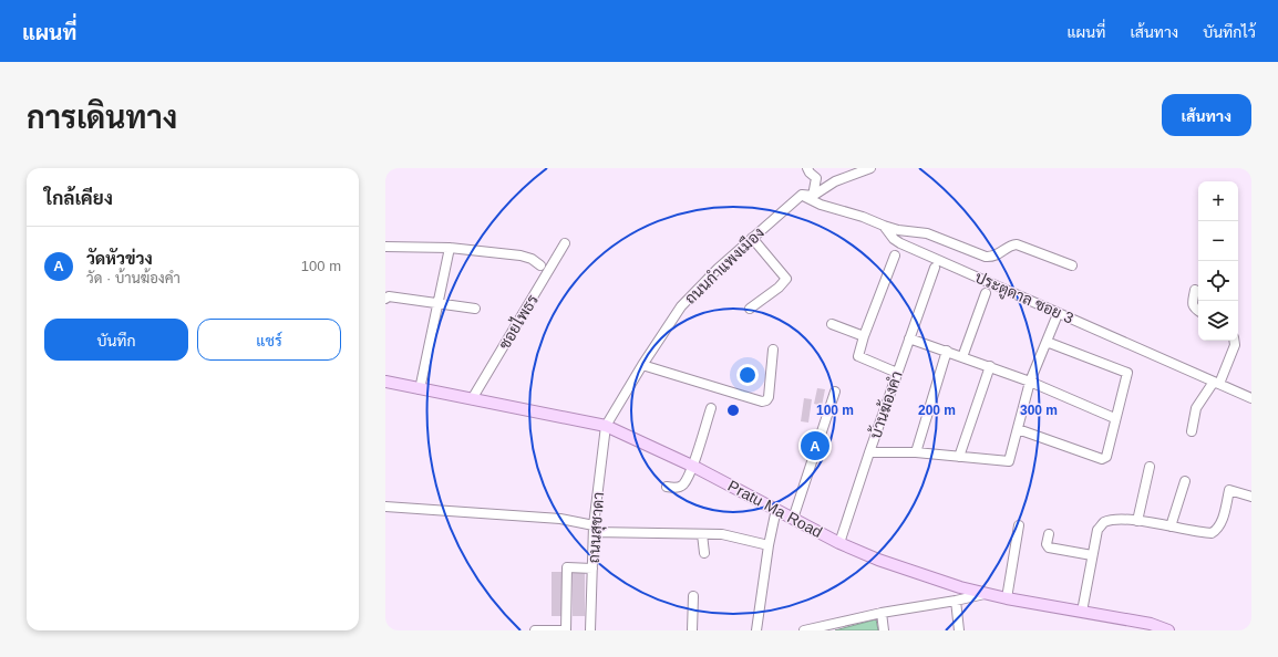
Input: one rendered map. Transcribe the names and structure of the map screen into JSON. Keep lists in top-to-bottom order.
{
  "streets": {
    "main road": ["Pratu Ma Road"],
    "street": [
      "ถนนกำแพงเมือง",
      "ประตูดาล ซอย 3",
      "ซอยไพธร",
      "บ้านฆ้องคำ",
      "ถนนสุชาดา"
    ]
  },
  "crossings": [
    ["ถนนกำแพงเมือง", "ประตูดาล ซอย 3"],
    ["ถนนกำแพงเมือง", "Pratu Ma Road"],
    ["ถนนกำแพงเมือง", "ถนนสุชาดา"],
    ["ซอยไพธร", "Pratu Ma Road"],
    ["บ้านฆ้องคำ", "Pratu Ma Road"],
    ["Pratu Ma Road", "ถนนสุชาดา"]
  ],
  "page": {
    "header": "แผนที่",
    "nav": ["แผนที่", "เส้นทาง", "บันทึกไว้"],
    "buttons": [
      "เส้นทาง",
      ["บันทึก", "แชร์"]
    ],
    "title": "การเดินทาง",
    "heading": "ใกล้เคียง",
    "map_buttons": ["+", "−"],
    "list": [
      {
        "mark": "A",
        "name": "วัดหัวข่วง",
        "note": "วัด · บ้านฆ้องคำ",
        "value": "100 m"
      }
    ],
    "pins": "A"
  },
  "rings": ["100 m", "200 m", "300 m"]
}
